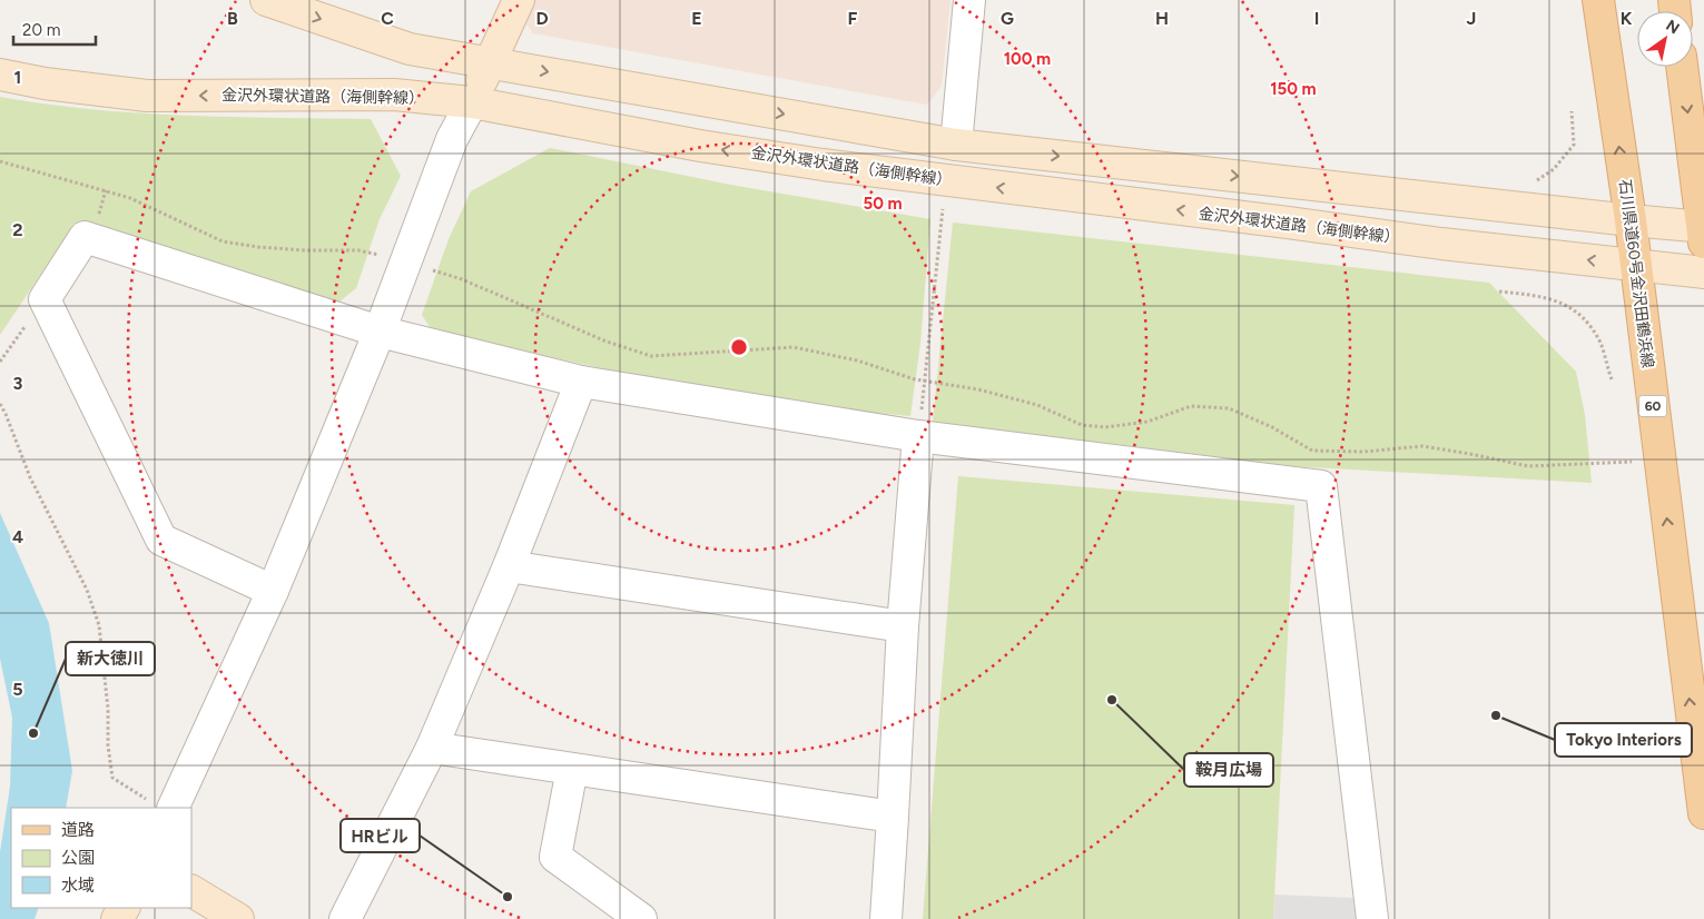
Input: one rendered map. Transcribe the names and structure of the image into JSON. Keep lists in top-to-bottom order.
{
  "streets": {
    "main road": ["石川県道60号金沢田鶴浜線", "60"],
    "street": ["金沢外環状道路（海側幹線）"]
  },
  "crossings": [
    ["金沢外環状道路（海側幹線）", "石川県道60号金沢田鶴浜線"]
  ],
  "one_way": ["石川県道60号金沢田鶴浜線"],
  "places": [
    "鞍月広場",
    "Tokyo Interiors",
    "新大徳川",
    "HRビル"
  ],
  "legend": ["道路", "公園", "水域"],
  "scale_bar": "20 m",
  "north": "top right",
  "grid": {
    "columns": [
      "B",
      "C",
      "D",
      "E",
      "F",
      "G",
      "H",
      "I",
      "J",
      "K"
    ],
    "rows": [
      "1",
      "2",
      "3",
      "4",
      "5"
    ]
  },
  "rings": ["100 m", "150 m", "50 m"]
}
